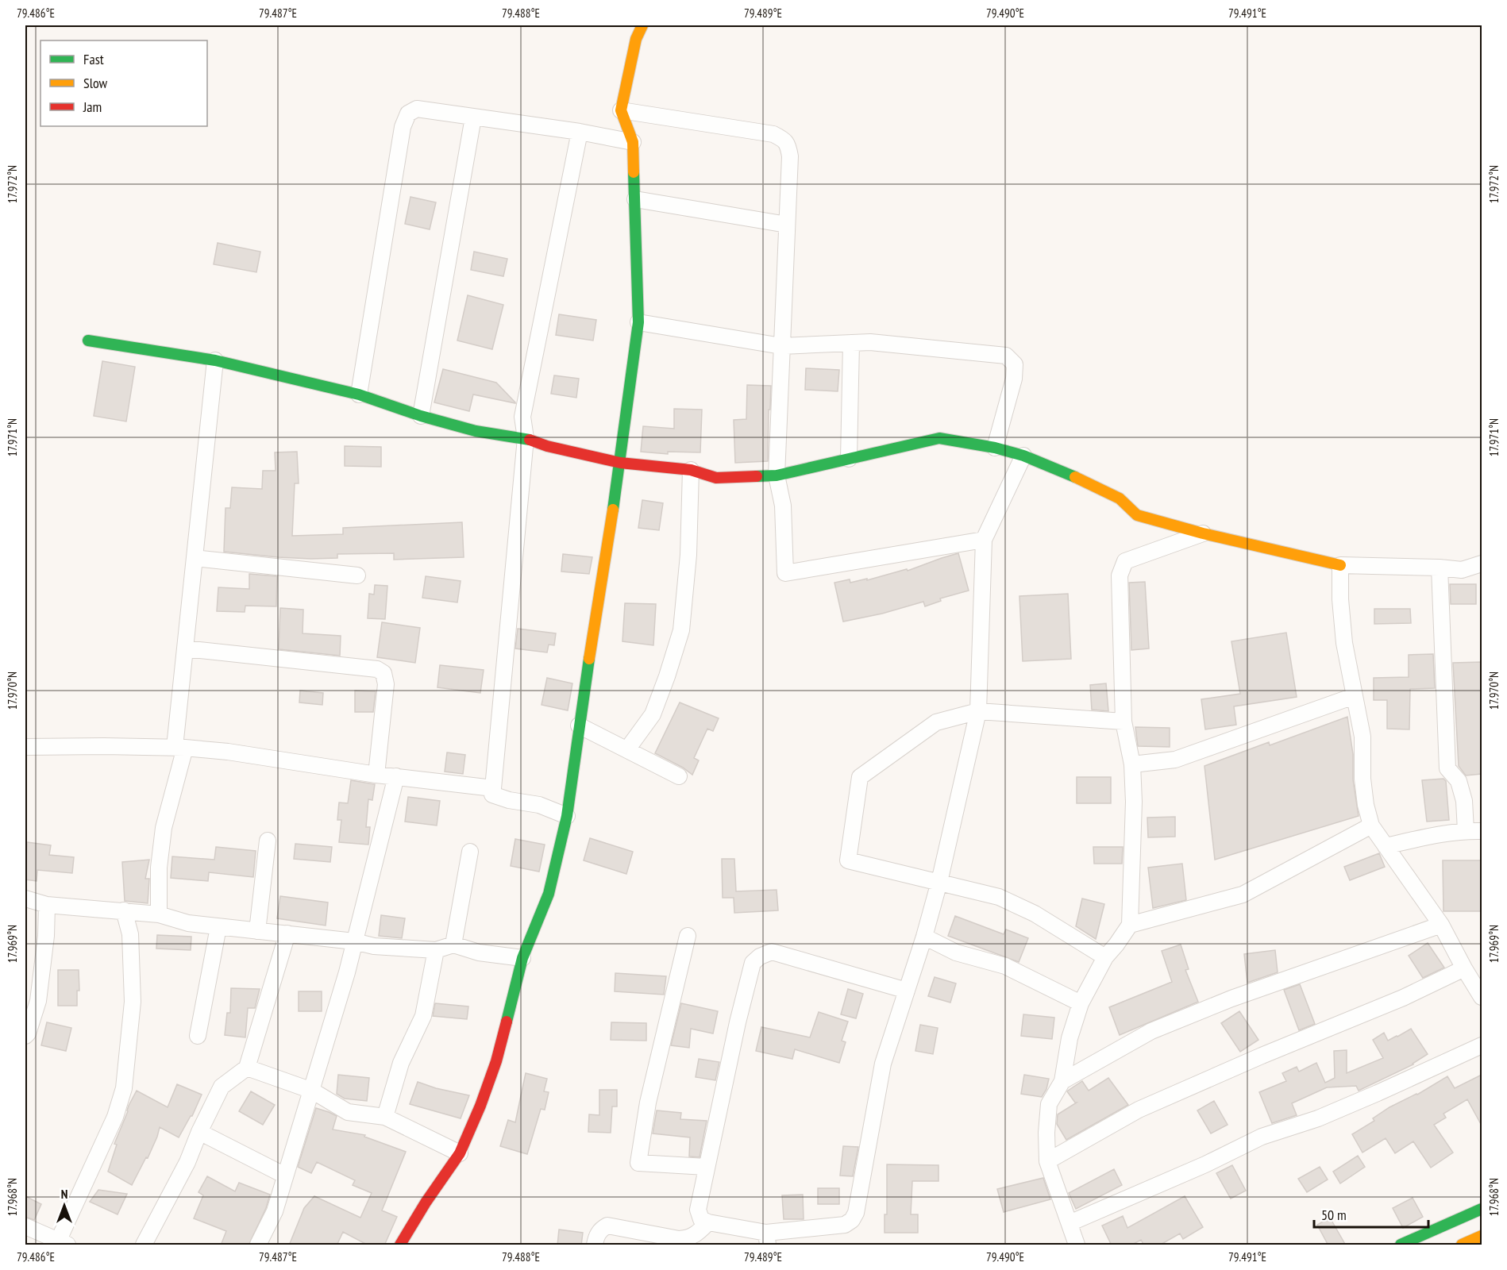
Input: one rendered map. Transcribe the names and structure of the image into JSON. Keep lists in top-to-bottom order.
{
  "legend": ["Fast", "Slow", "Jam"],
  "scale_bar": "50 m",
  "north": "top",
  "coordinates": [
    "79.486°E",
    "79.487°E",
    "79.488°E",
    "79.489°E",
    "79.490°E",
    "79.491°E",
    "17.972°N",
    "17.971°N",
    "17.970°N",
    "17.969°N",
    "17.968°N"
  ]
}
